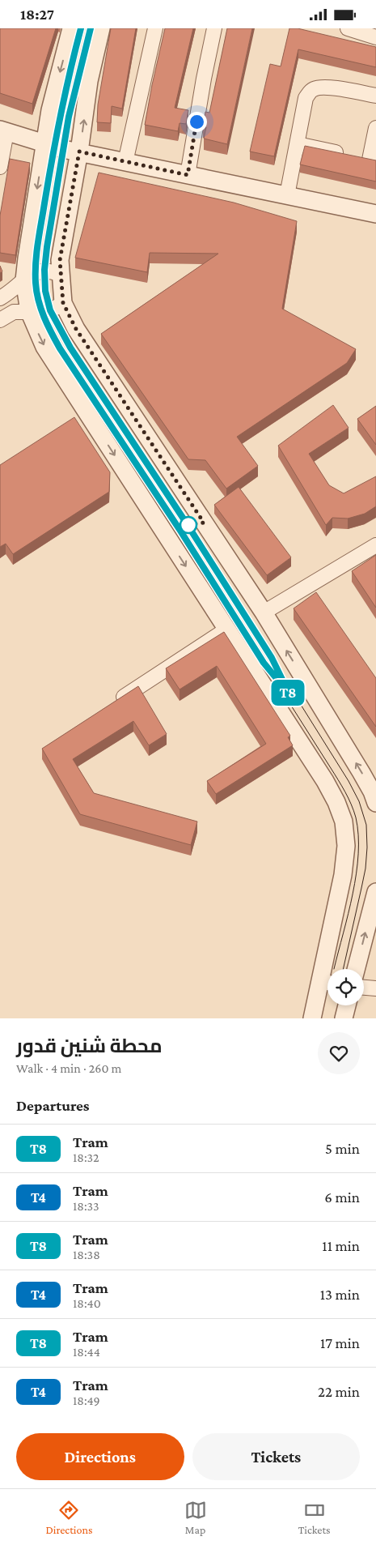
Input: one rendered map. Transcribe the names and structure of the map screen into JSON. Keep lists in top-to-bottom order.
{
  "lines": ["tram line T8"],
  "page": {
    "status": "18:27",
    "on_map": "T8",
    "heading": [
      ["محطة شنين قدور", "Walk · 4 min · 260 m"],
      "Departures"
    ],
    "list": [
      {
        "mark": "T8",
        "name": "Tram",
        "note": "18:32",
        "value": "5 min"
      },
      {
        "mark": "T4",
        "name": "Tram",
        "note": "18:33",
        "value": "6 min"
      },
      {
        "mark": "T8",
        "name": "Tram",
        "note": "18:38",
        "value": "11 min"
      },
      {
        "mark": "T4",
        "name": "Tram",
        "note": "18:40",
        "value": "13 min"
      },
      {
        "mark": "T8",
        "name": "Tram",
        "note": "18:44",
        "value": "17 min"
      },
      {
        "mark": "T4",
        "name": "Tram",
        "note": "18:49",
        "value": "22 min"
      }
    ],
    "buttons": ["Directions", "Tickets"],
    "tabs": ["Directions", "Map", "Tickets"]
  }
}
